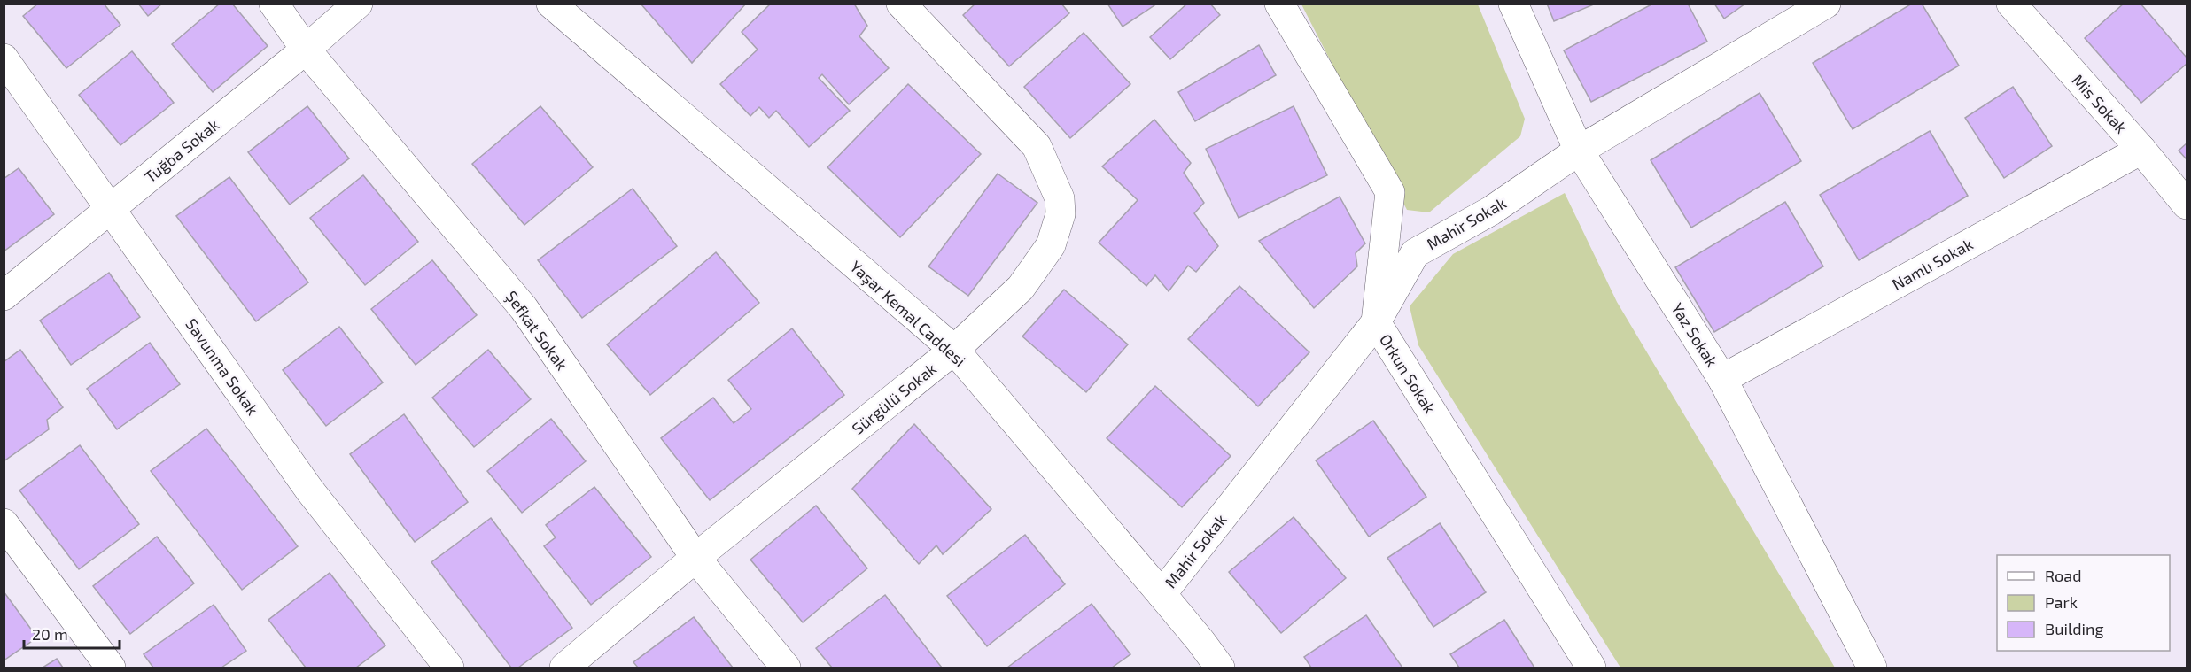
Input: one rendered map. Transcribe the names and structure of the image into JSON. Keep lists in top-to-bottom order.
{
  "streets": {
    "street": [
      "Mis Sokak",
      "Tuğba Sokak",
      "Mahir Sokak",
      "Namlı Sokak",
      "Yaşar Kemal Caddesi",
      "Şefkat Sokak",
      "Yaz Sokak",
      "Savunma Sokak",
      "Orkun Sokak",
      "Sürgülü Sokak"
    ]
  },
  "crossings": [
    ["Mis Sokak", "Namlı Sokak"],
    ["Tuğba Sokak", "Şefkat Sokak"],
    ["Tuğba Sokak", "Savunma Sokak"],
    ["Mahir Sokak", "Yaşar Kemal Caddesi"],
    ["Mahir Sokak", "Yaz Sokak"],
    ["Mahir Sokak", "Orkun Sokak"],
    ["Namlı Sokak", "Yaz Sokak"],
    ["Yaşar Kemal Caddesi", "Sürgülü Sokak"],
    ["Şefkat Sokak", "Sürgülü Sokak"]
  ],
  "legend": ["Road", "Park", "Building"],
  "scale_bar": "20 m"
}
